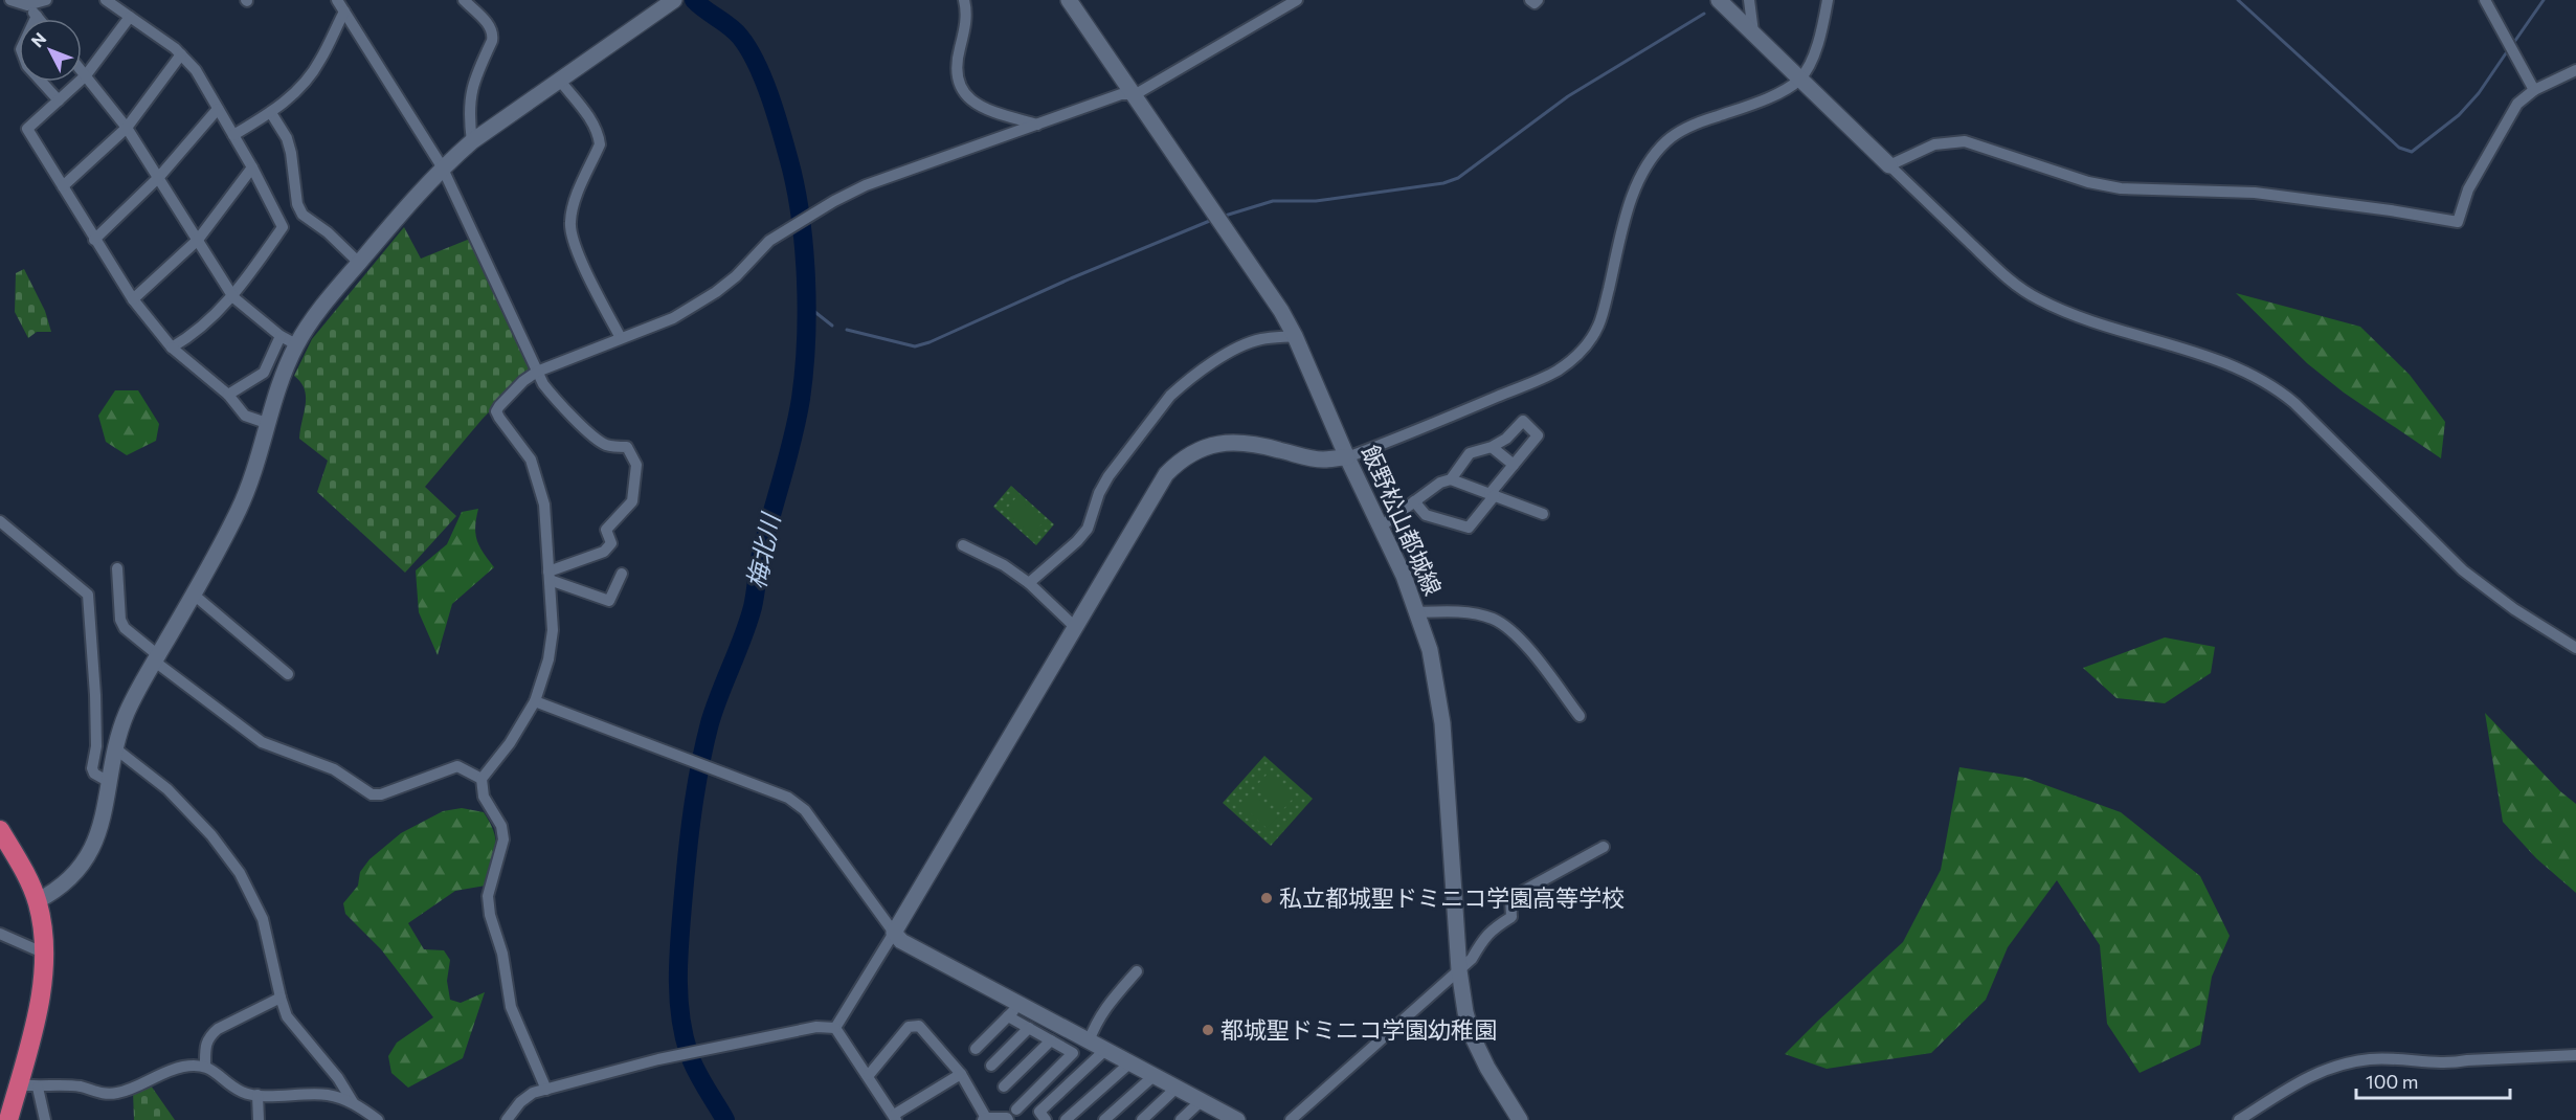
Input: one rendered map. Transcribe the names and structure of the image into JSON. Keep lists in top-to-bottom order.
{
  "streets": {
    "street": ["飯野松山都城線"]
  },
  "water": ["梅北川"],
  "places": ["私立都城聖ドミニコ学園高等学校", "都城聖ドミニコ学園幼稚園"],
  "scale_bar": "100 m",
  "north": "top left"
}
